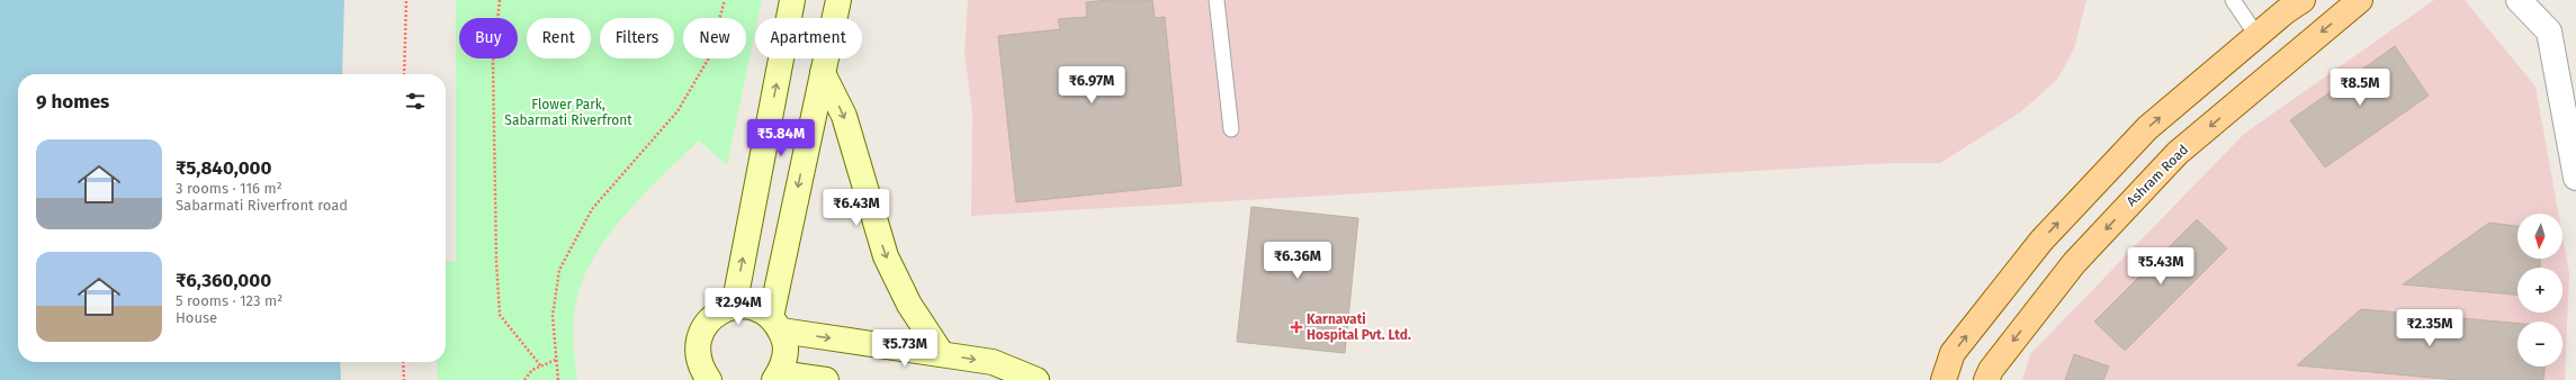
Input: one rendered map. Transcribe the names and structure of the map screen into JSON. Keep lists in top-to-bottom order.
{
  "streets": {
    "main road": ["Ashram Road"]
  },
  "parks": ["Flower Park, Sabarmati Riverfront"],
  "places": {
    "health": ["Karnavati Hospital Pvt. Ltd."]
  },
  "north": "bottom",
  "page": {
    "chip": [
      "Buy",
      "Rent",
      "Filters",
      "New",
      "Apartment"
    ],
    "price": [
      "₹6.97M",
      "₹8.5M",
      "₹5.84M",
      "₹6.43M",
      "₹6.36M",
      "₹5.43M",
      "₹2.94M",
      "₹2.35M",
      "₹5.73M"
    ],
    "heading": "9 homes",
    "list": [
      {
        "name": "₹5,840,000",
        "note": "3 rooms · 116 m² · Sabarmati Riverfront road"
      },
      {
        "name": "₹6,360,000",
        "note": "5 rooms · 123 m² · House"
      }
    ],
    "map_buttons": ["+", "−"]
  }
}
